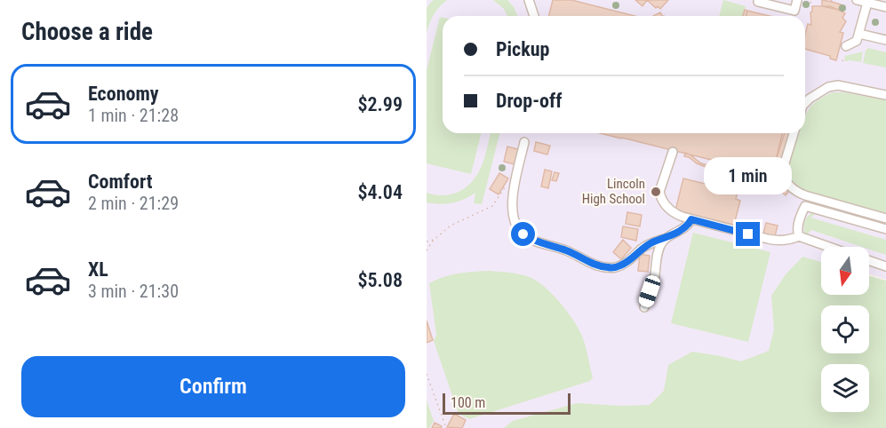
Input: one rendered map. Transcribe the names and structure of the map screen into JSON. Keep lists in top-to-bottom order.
{
  "places": ["Lincoln High School"],
  "scale_bar": "100 m",
  "north": "bottom",
  "page": {
    "heading": "Choose a ride",
    "banner": ["Pickup", "Drop-off"],
    "list": [
      {
        "name": "Economy",
        "note": "1 min · 21:28",
        "value": "$2.99"
      },
      {
        "name": "Comfort",
        "note": "2 min · 21:29",
        "value": "$4.04"
      },
      {
        "name": "XL",
        "note": "3 min · 21:30",
        "value": "$5.08"
      }
    ],
    "bubble": "1 min",
    "buttons": "Confirm",
    "scale": "100 m"
  }
}
